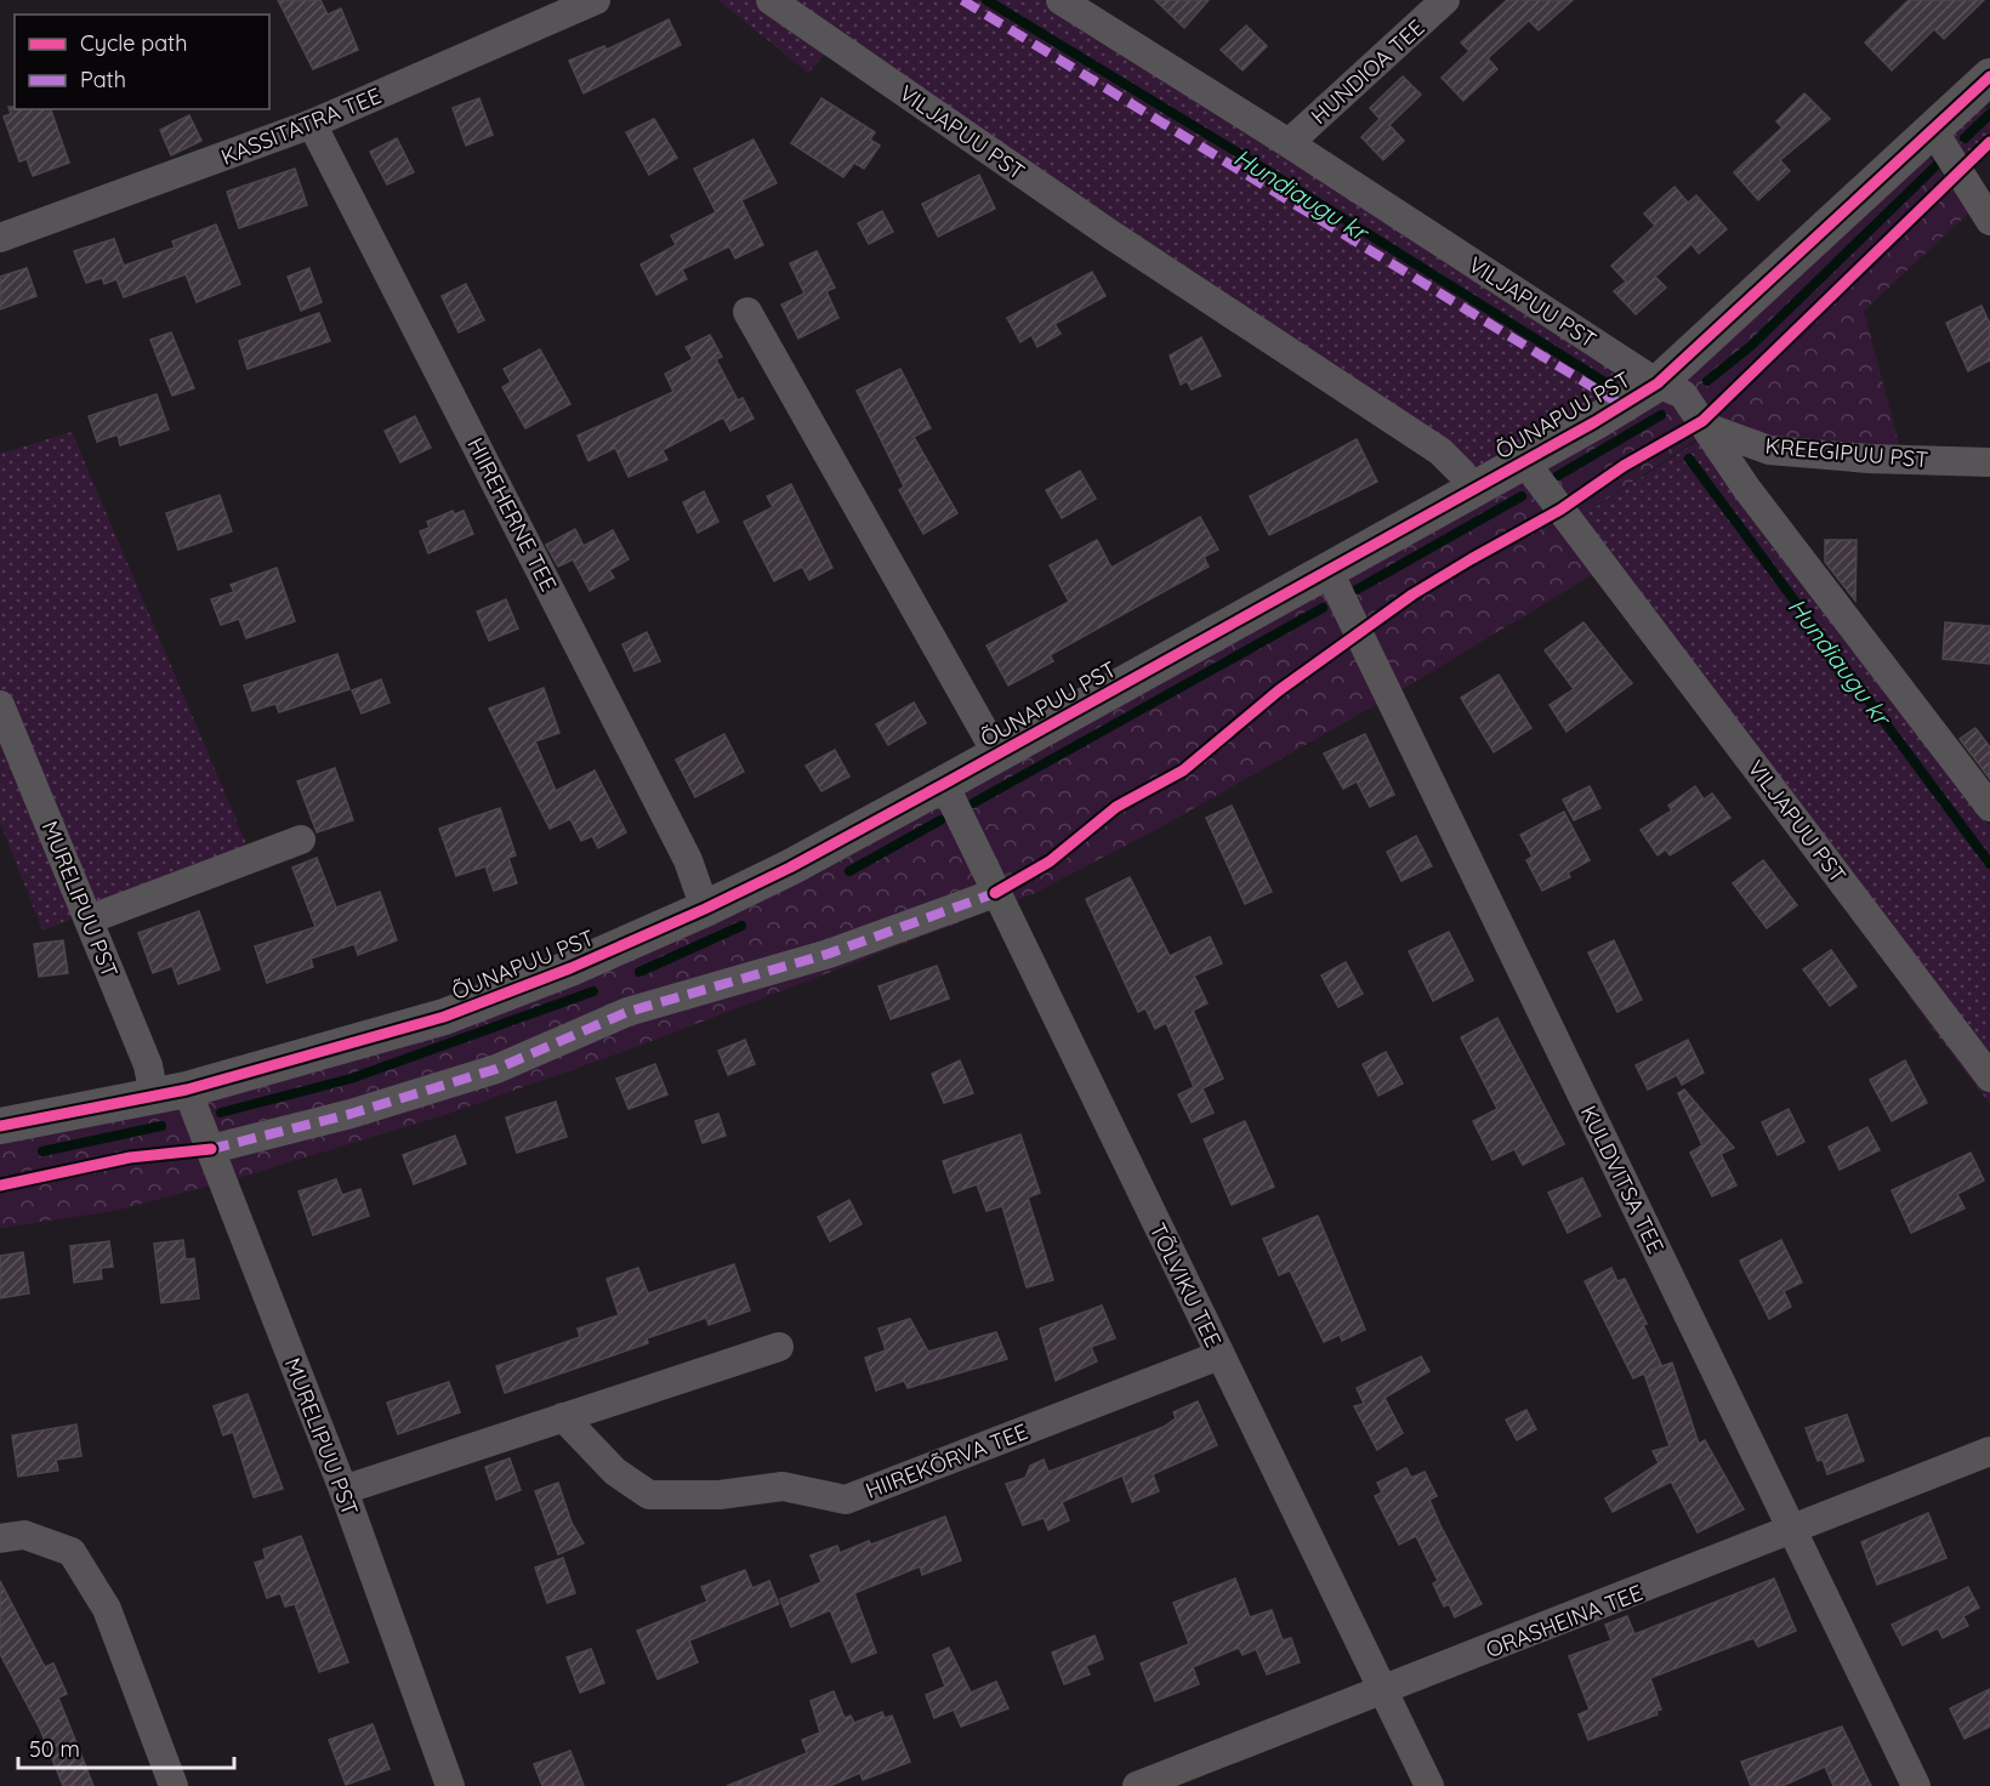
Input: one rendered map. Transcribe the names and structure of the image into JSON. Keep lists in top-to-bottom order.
{
  "streets": {
    "street": [
      "HUNDIOA TEE",
      "KASSITATRA TEE",
      "VILJAPUU PST",
      "ÕUNAPUU PST",
      "KREEGIPUU PST",
      "HIIREHERNE TEE",
      "MURELIPUU PST",
      "KULDVITSA TEE",
      "TÕLVIKU TEE",
      "HIIREKÕRVA TEE",
      "ORASHEINA TEE"
    ]
  },
  "crossings": [
    ["HUNDIOA TEE", "VILJAPUU PST"],
    ["KASSITATRA TEE", "HIIREHERNE TEE"],
    ["VILJAPUU PST", "ÕUNAPUU PST"],
    ["VILJAPUU PST", "KREEGIPUU PST"],
    ["ÕUNAPUU PST", "HIIREHERNE TEE"],
    ["ÕUNAPUU PST", "MURELIPUU PST"],
    ["ÕUNAPUU PST", "KULDVITSA TEE"],
    ["ÕUNAPUU PST", "TÕLVIKU TEE"],
    ["KULDVITSA TEE", "ORASHEINA TEE"],
    ["TÕLVIKU TEE", "HIIREKÕRVA TEE"],
    ["TÕLVIKU TEE", "ORASHEINA TEE"]
  ],
  "water": ["Hundiaugu kr"],
  "legend": ["Cycle path", "Path"],
  "scale_bar": "50 m"
}
